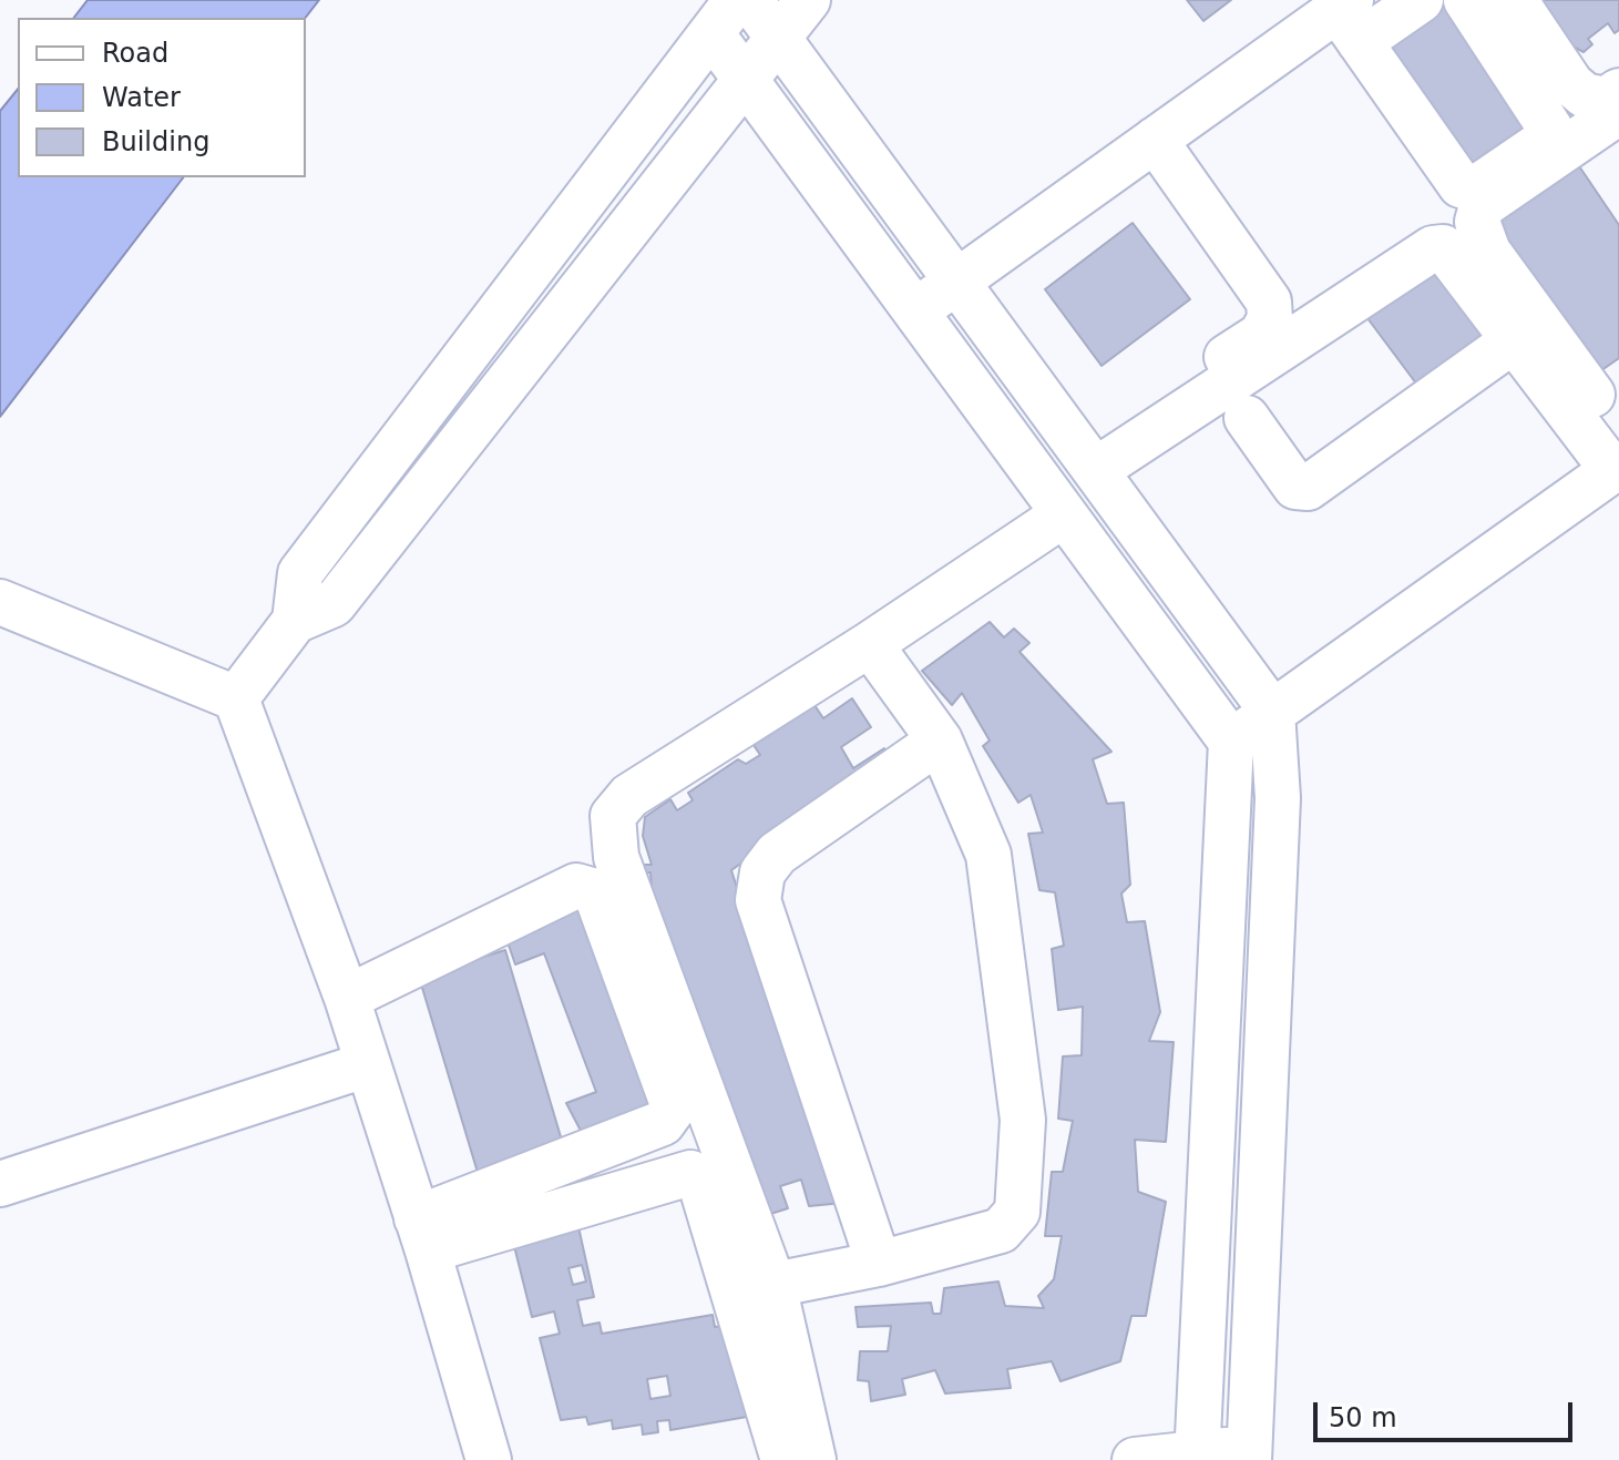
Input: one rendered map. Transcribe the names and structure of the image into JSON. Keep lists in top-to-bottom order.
{
  "legend": ["Road", "Water", "Building"],
  "scale_bar": "50 m"
}
